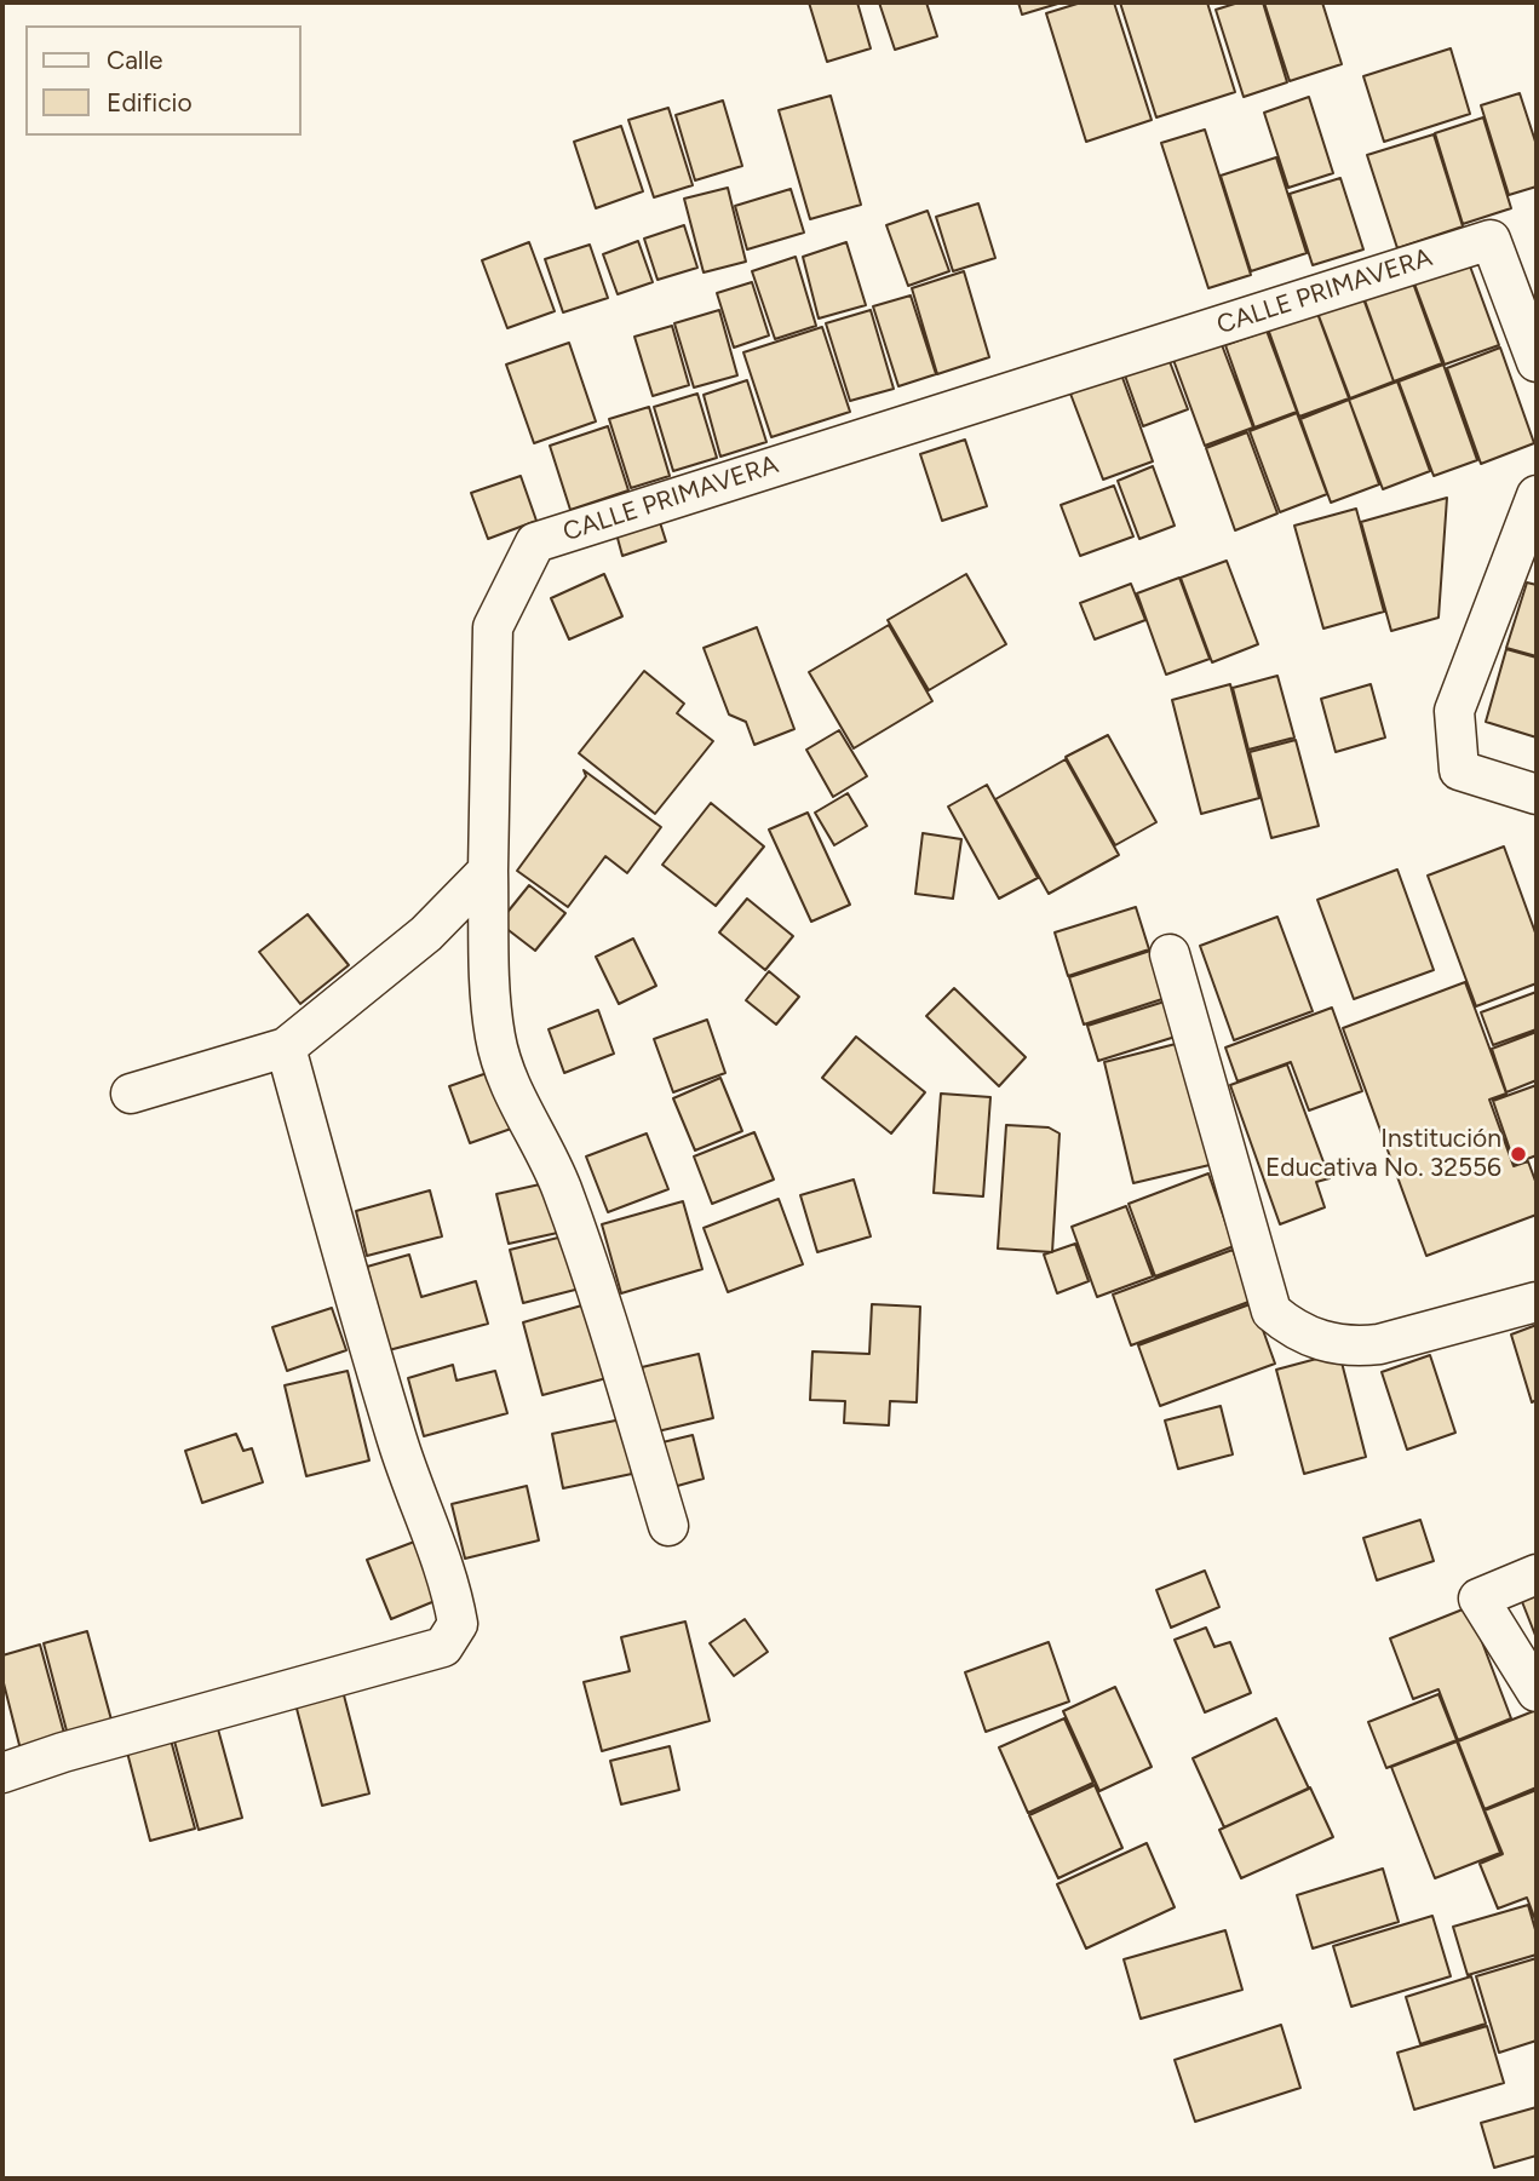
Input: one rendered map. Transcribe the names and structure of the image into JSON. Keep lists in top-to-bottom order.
{
  "streets": {
    "street": ["CALLE PRIMAVERA"]
  },
  "places": ["Institución Educativa No. 32556"],
  "legend": ["Calle", "Edificio"]
}
